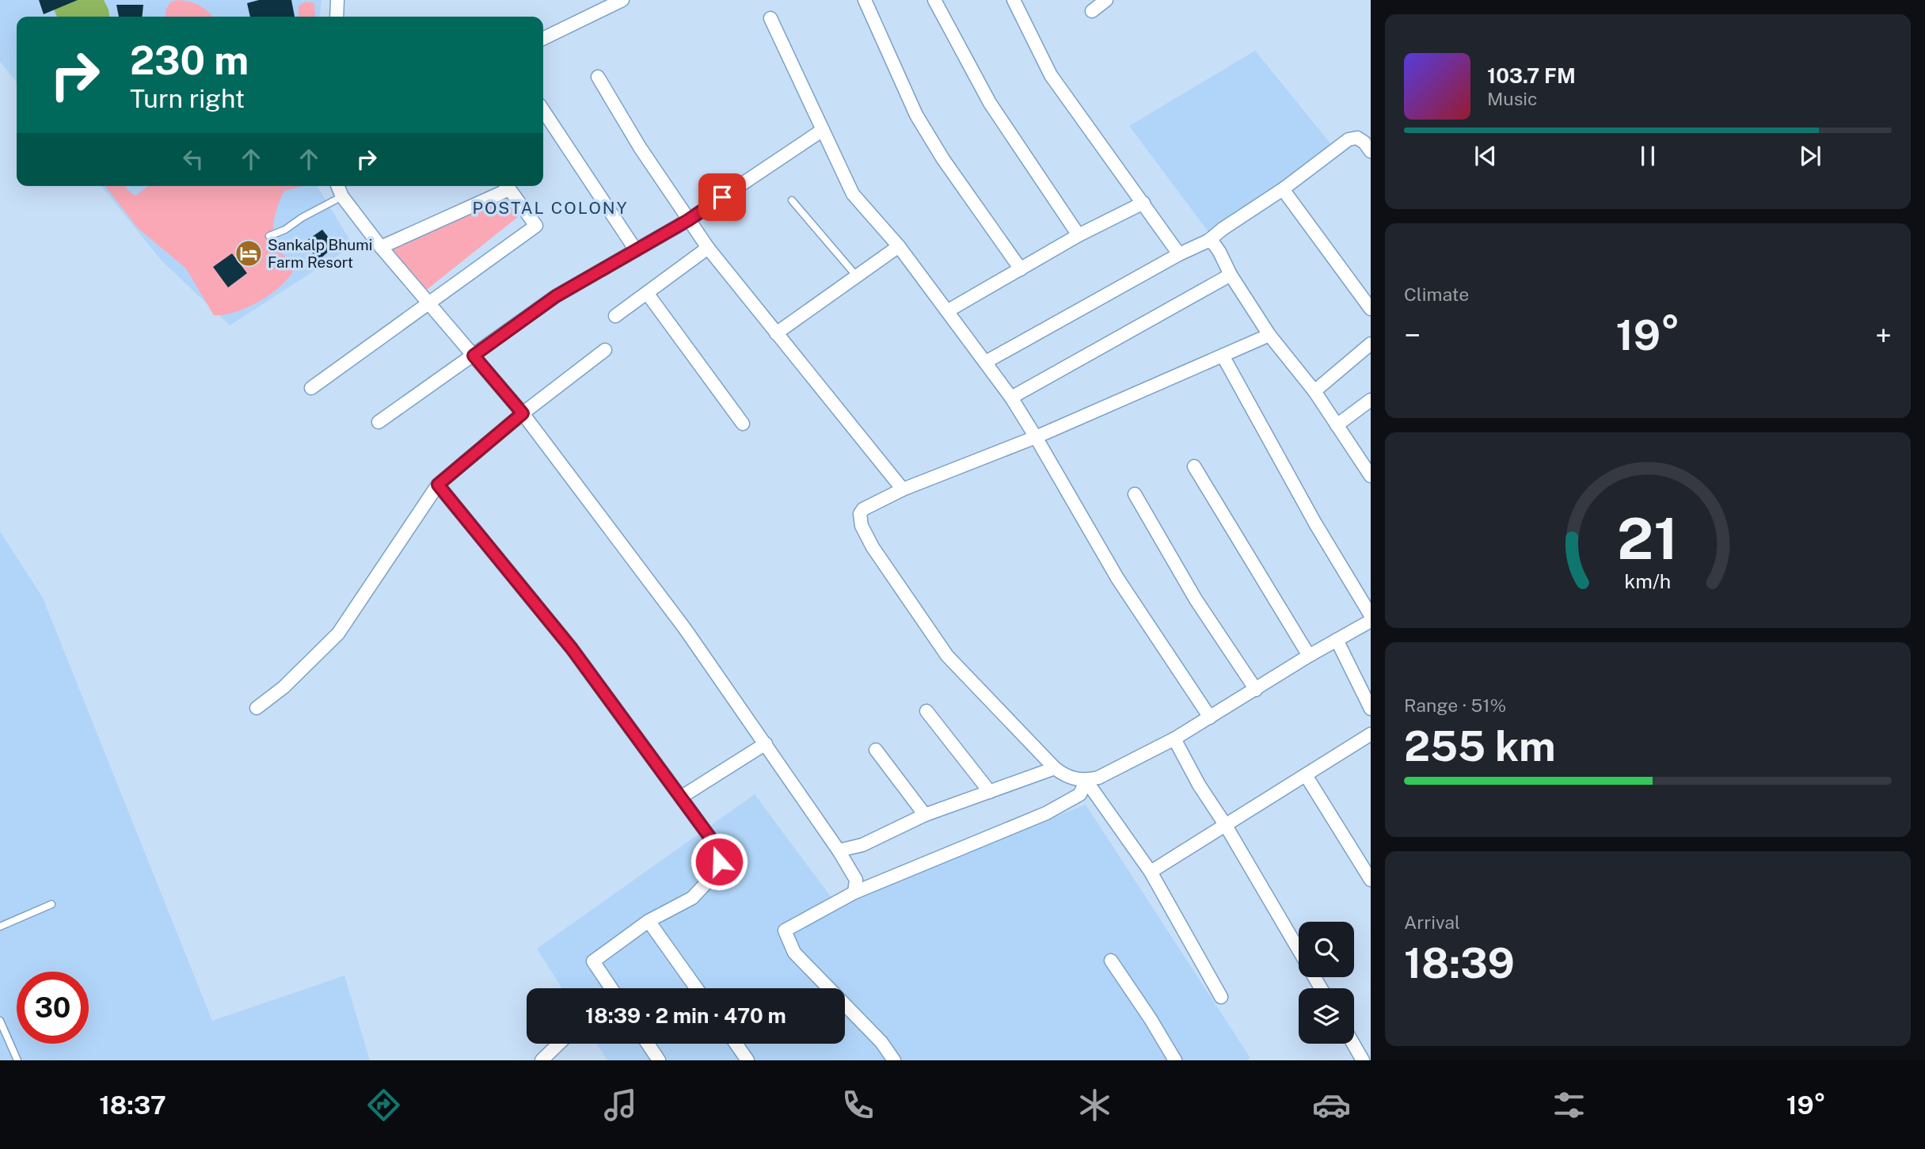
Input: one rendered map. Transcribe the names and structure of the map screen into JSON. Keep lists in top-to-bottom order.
{
  "districts": ["POSTAL COLONY"],
  "places": {
    "hotel": ["Sankalp Bhumi Farm Resort"]
  },
  "page": {
    "turn": ["230 m", "Turn right"],
    "song": ["103.7 FM", "Music"],
    "tile": [
      "Climate",
      ["Range · 51%", "255 km"],
      ["Arrival", "18:39"]
    ],
    "heat": ["−", "19°", "+"],
    "limit": "30",
    "trip": "18:39 · 2 min · 470 m",
    "tabs": ["18:37", "19°"],
    "gauge": ["21", "km/h"]
  }
}
